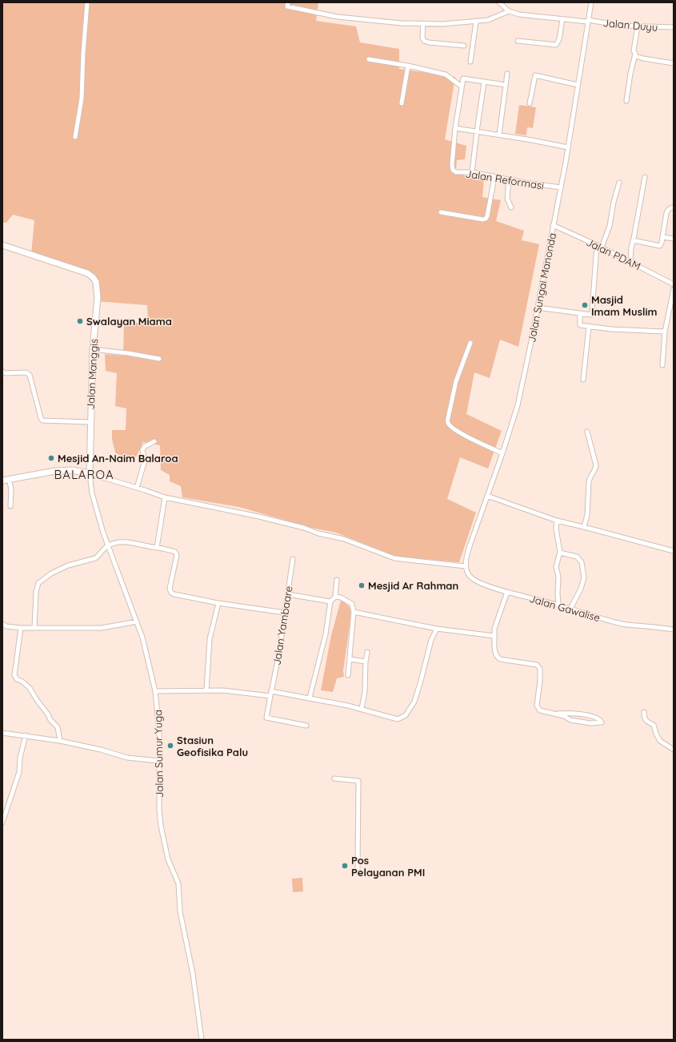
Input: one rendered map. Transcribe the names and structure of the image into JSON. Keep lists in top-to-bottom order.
{
  "streets": {
    "street": [
      "Jalan Duyu",
      "Jalan Reformasi",
      "Jalan PDAM",
      "Jalan Sungai Manonda",
      "Jalan Manggis",
      "Jalan Gawalise",
      "Jalan Yambaare",
      "Jalan Sumur Yuga"
    ]
  },
  "crossings": [
    ["Jalan Duyu", "Jalan Sungai Manonda"],
    ["Jalan Reformasi", "Jalan Sungai Manonda"],
    ["Jalan PDAM", "Jalan Sungai Manonda"],
    ["Jalan Sungai Manonda", "Jalan Gawalise"],
    ["Jalan Manggis", "Jalan Sumur Yuga"]
  ],
  "districts": ["BALAROA"],
  "places": [
    "Masjid Imam Muslim",
    "Swalayan Miama",
    "Mesjid An-Naim Balaroa",
    "Mesjid Ar Rahman",
    "Stasiun Geofisika Palu",
    "Pos Pelayanan PMI"
  ]
}
